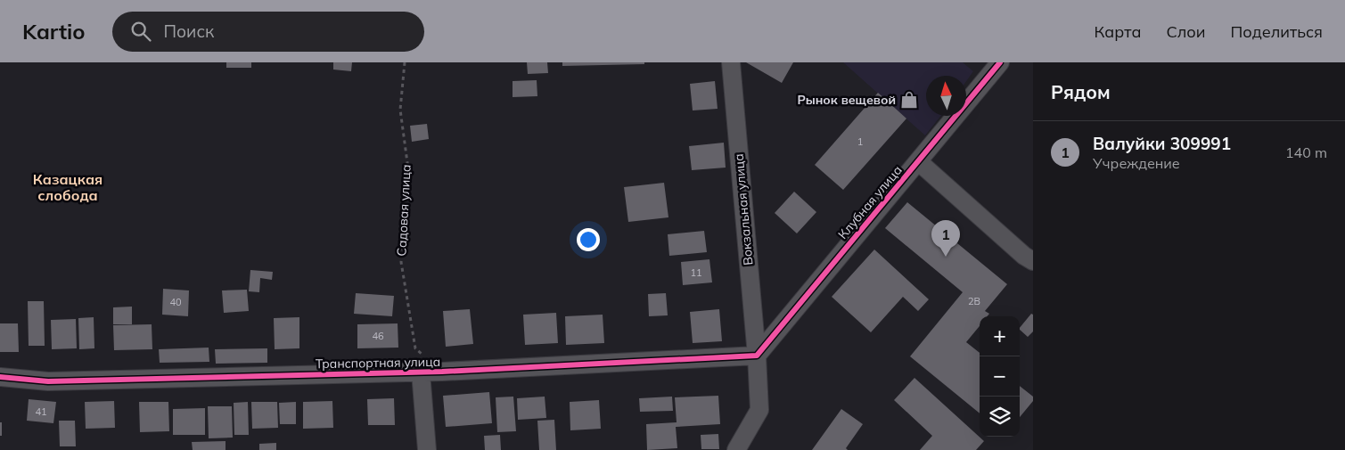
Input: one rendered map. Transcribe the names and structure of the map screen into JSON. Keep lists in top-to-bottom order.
{
  "streets": {
    "street": ["Клубная улица", "Вокзальная улица", "Транспортная улица"],
    "path": ["Садовая улица"]
  },
  "crossings": [
    ["Клубная улица", "Вокзальная улица"],
    ["Клубная улица", "Транспортная улица"],
    ["Вокзальная улица", "Транспортная улица"],
    ["Садовая улица", "Транспортная улица"]
  ],
  "districts": ["Казацкая слобода"],
  "places": {
    "shop": ["Рынок вещевой"]
  },
  "house_numbers": [
    "1",
    "11",
    "2В",
    "40",
    "46",
    "41"
  ],
  "north": "top",
  "page": {
    "header": "Kartio",
    "search": "Поиск",
    "nav": ["Карта", "Слои", "Поделиться"],
    "heading": "Рядом",
    "list": [
      {
        "mark": "1",
        "name": "Валуйки 309991",
        "note": "Учреждение",
        "value": "140 m"
      }
    ],
    "pins": "1",
    "map_buttons": ["+", "−"]
  }
}
